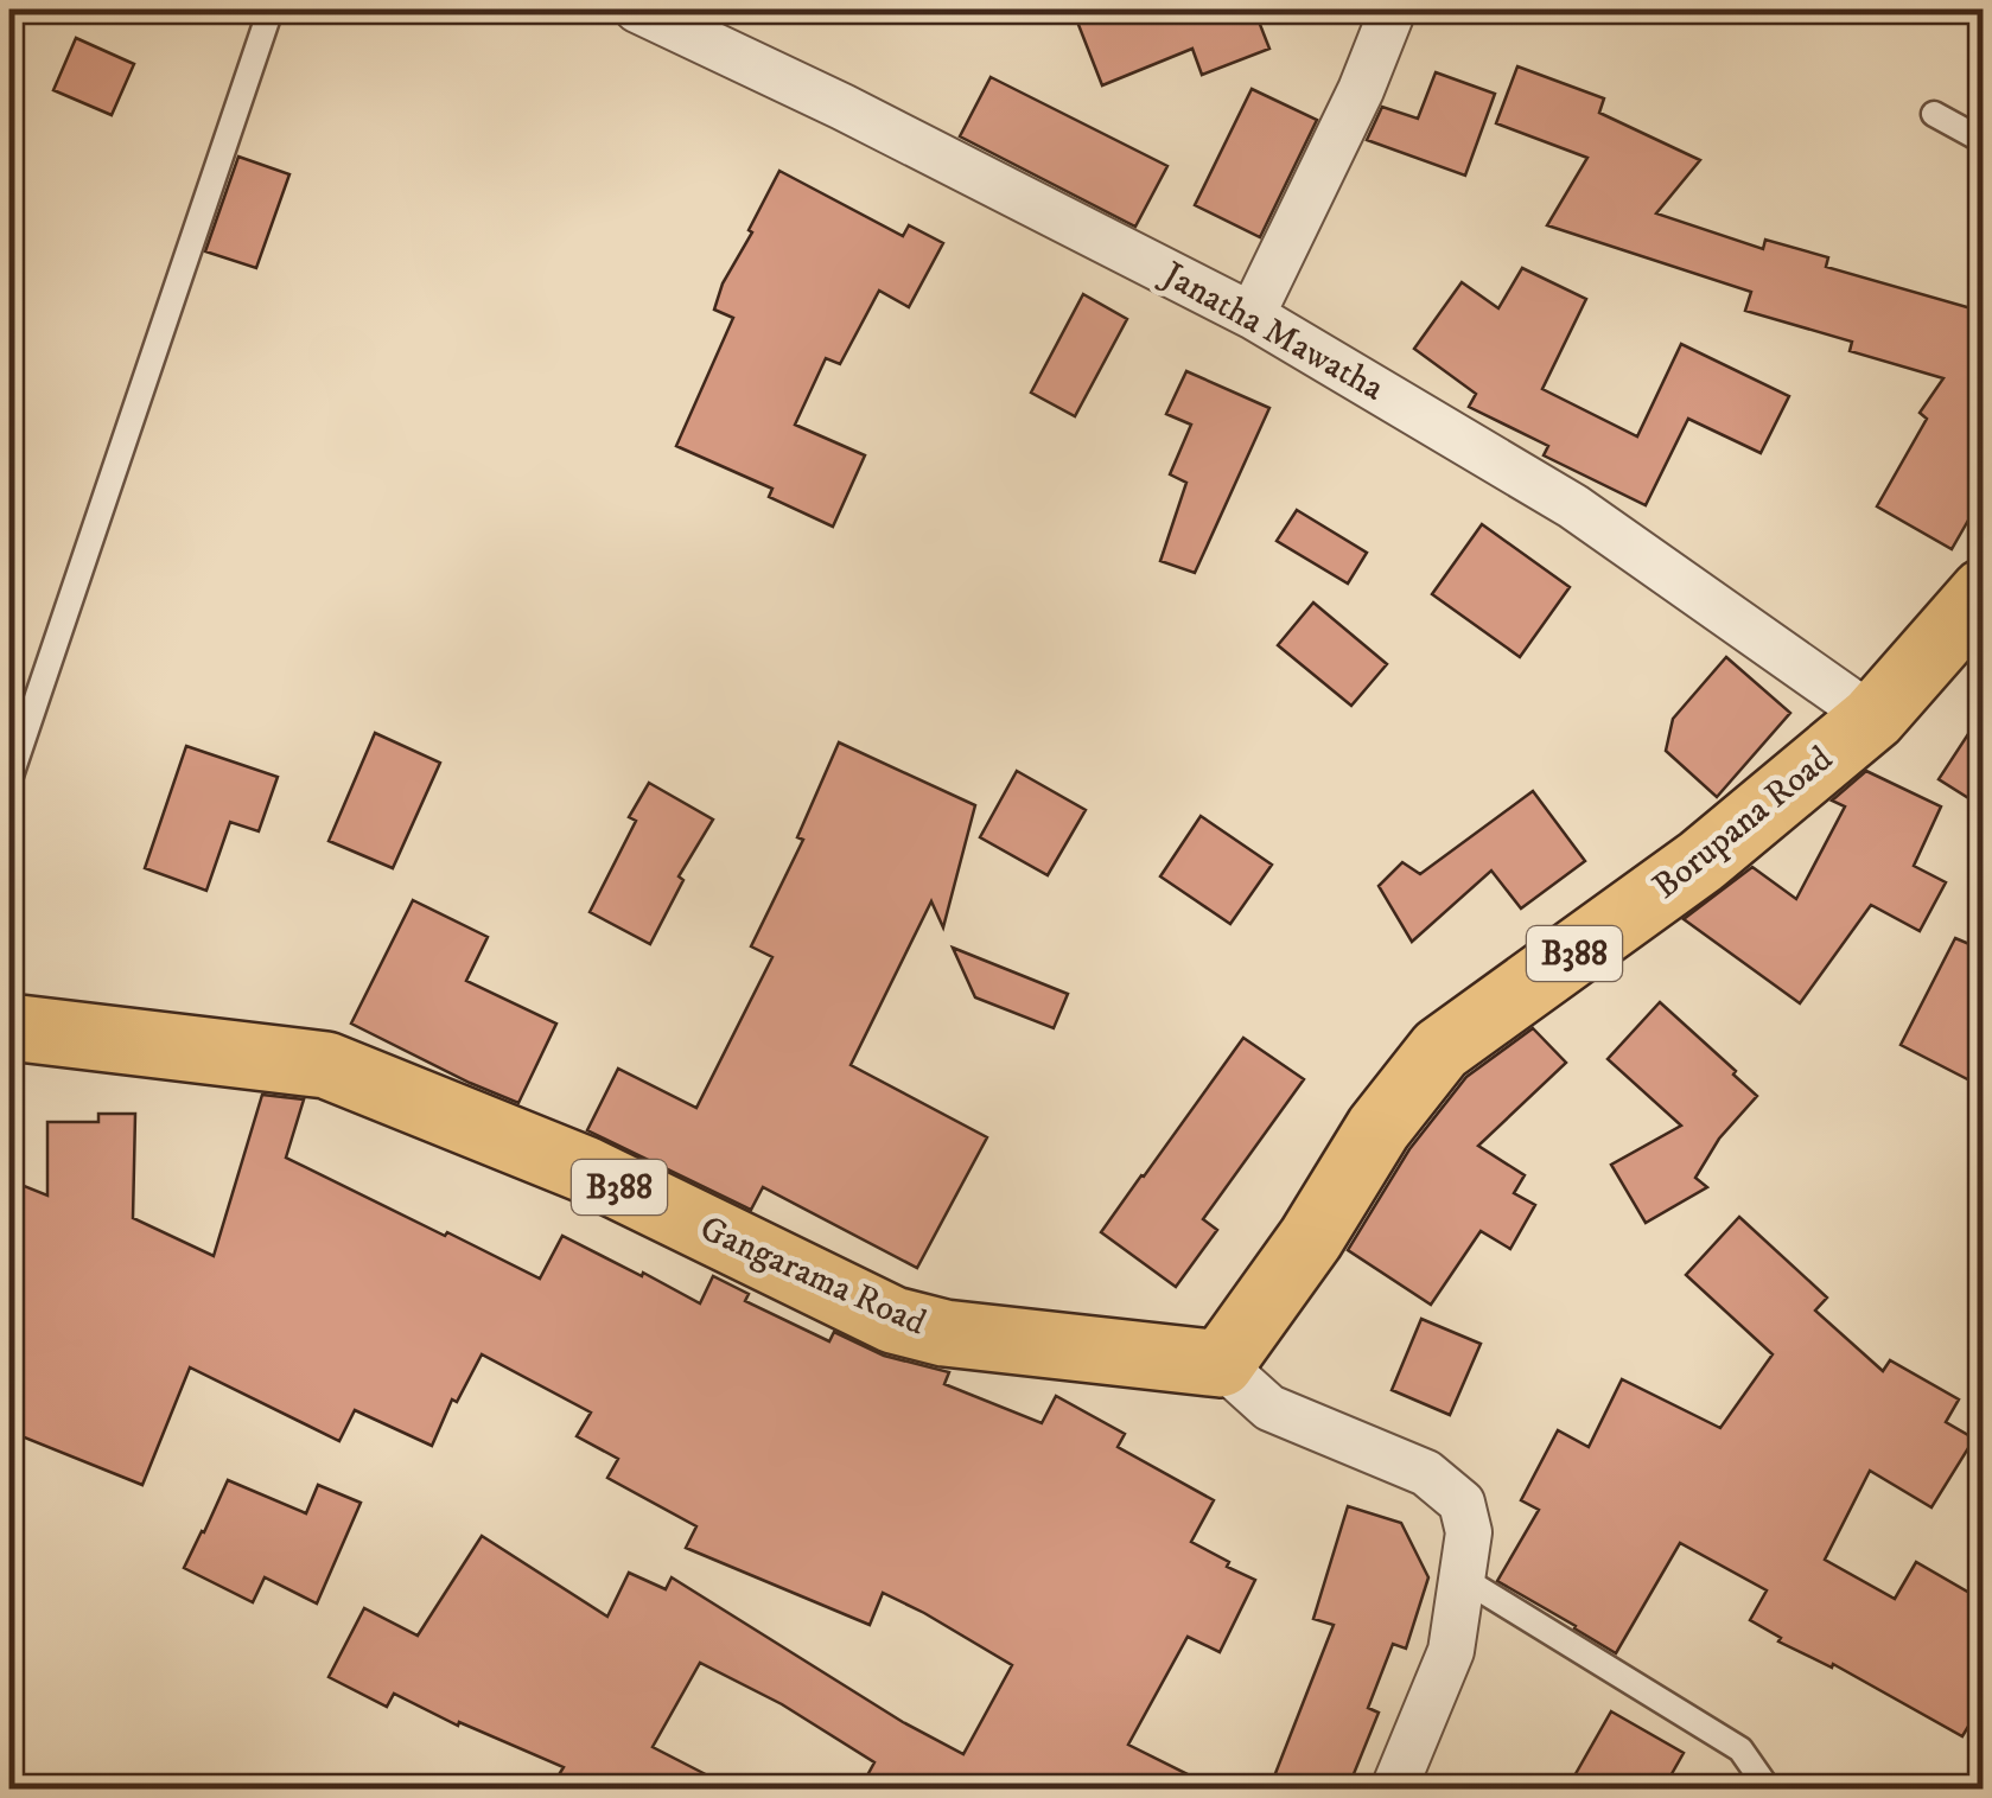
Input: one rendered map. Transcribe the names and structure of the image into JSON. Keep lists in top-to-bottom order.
{
  "streets": {
    "main road": ["Borupana Road", "B388", "Gangarama Road"],
    "street": ["Janatha Mawatha"]
  },
  "crossings": [
    ["Janatha Mawatha", "Borupana Road"],
    ["Borupana Road", "Gangarama Road"]
  ]
}
